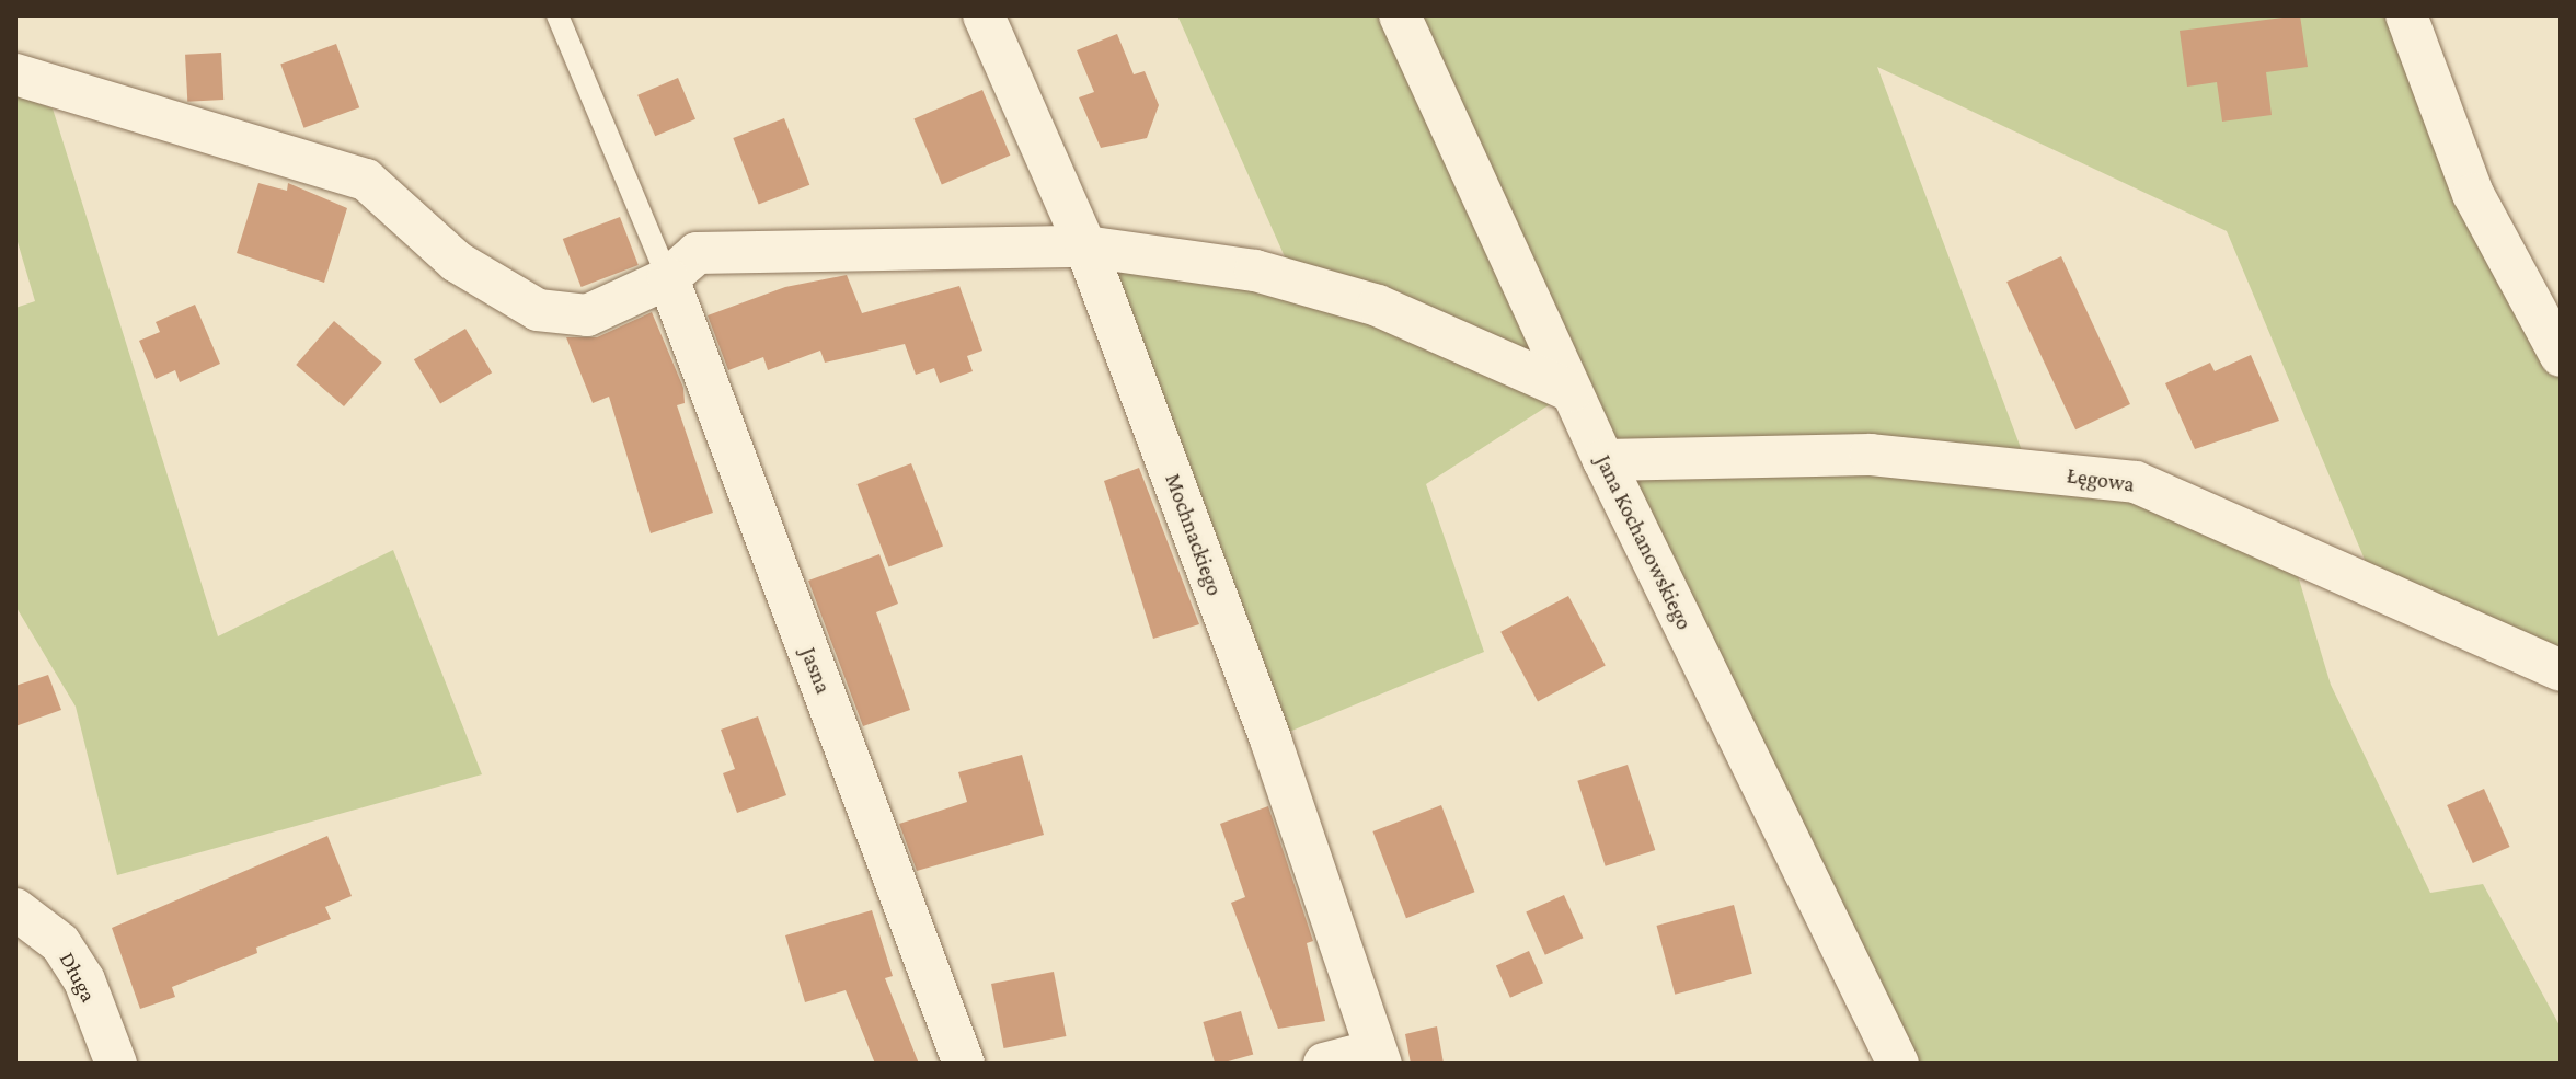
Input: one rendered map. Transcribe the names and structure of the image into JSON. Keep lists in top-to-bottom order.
{
  "streets": {
    "street": [
      "Łęgowa",
      "Mochnackiego",
      "Jana Kochanowskiego",
      "Jasna",
      "Długa"
    ]
  },
  "crossings": [
    ["Łęgowa", "Jana Kochanowskiego"]
  ]
}
